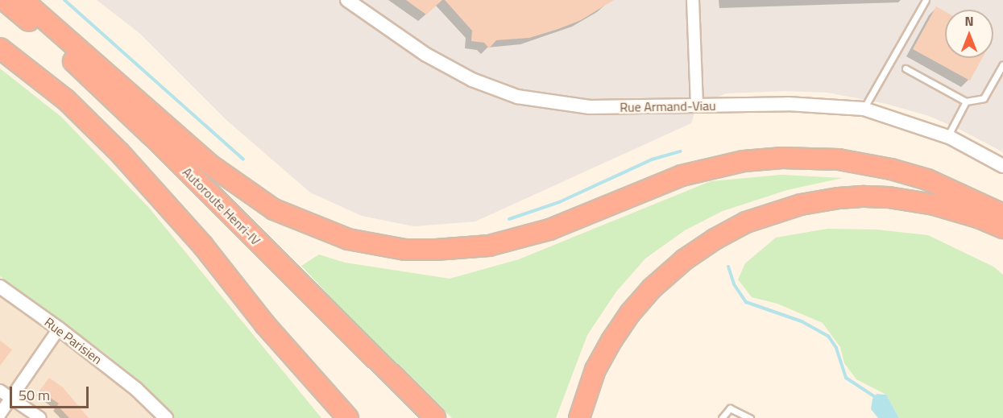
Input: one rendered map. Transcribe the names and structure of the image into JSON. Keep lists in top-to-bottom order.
{
  "streets": {
    "highway": ["Autoroute Henri-IV"],
    "street": ["Rue Armand-Viau", "Rue Parisien"]
  },
  "scale_bar": "50 m",
  "north": "top"
}
